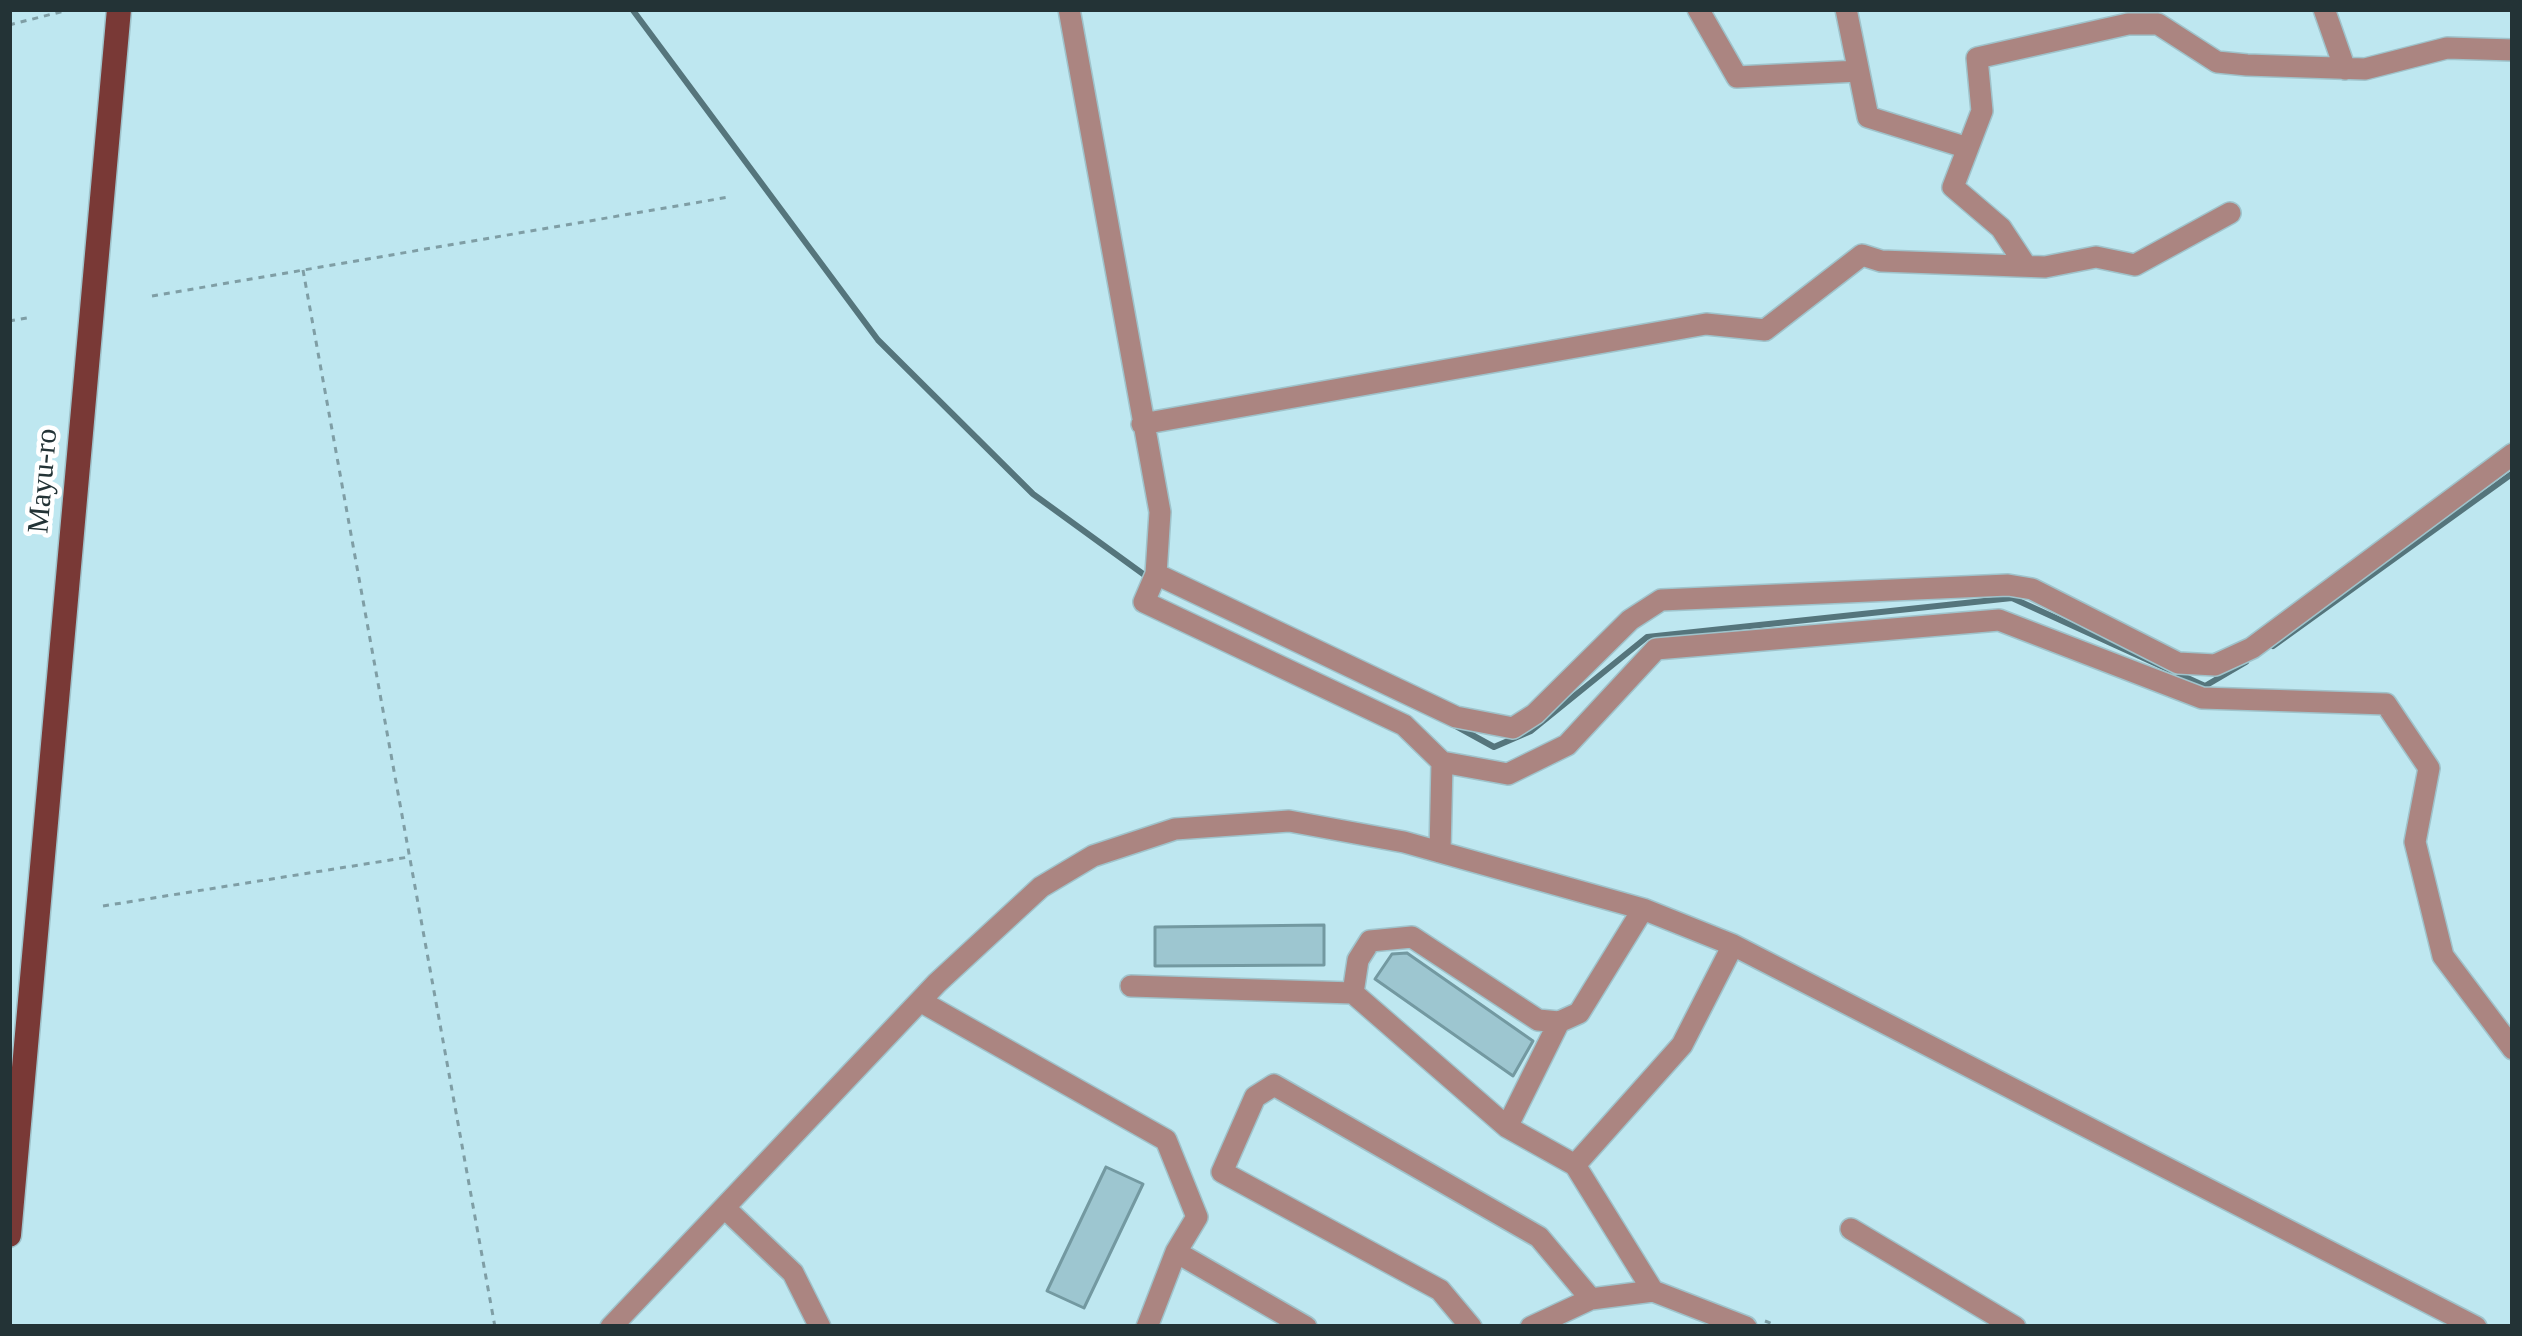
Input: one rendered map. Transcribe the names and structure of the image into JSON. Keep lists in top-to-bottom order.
{
  "streets": {
    "main road": ["Mayu-ro"]
  }
}
